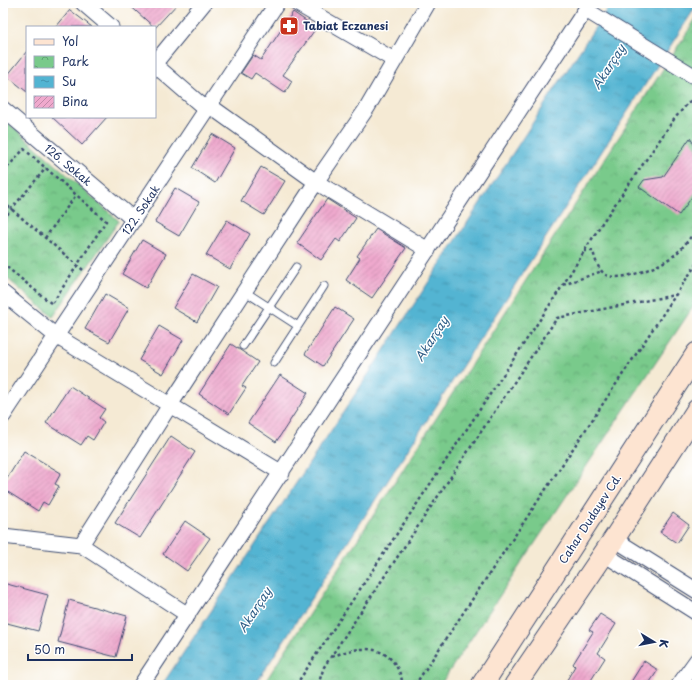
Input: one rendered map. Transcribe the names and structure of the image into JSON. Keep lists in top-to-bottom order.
{
  "streets": {
    "main road": ["Cahar Dudayev Cd."],
    "street": ["126. Sokak", "122. Sokak"]
  },
  "crossings": [
    ["126. Sokak", "122. Sokak"]
  ],
  "water": ["Akarçay"],
  "places": {
    "pharmacy": ["Tabiat Eczanesi"]
  },
  "legend": [
    "Yol",
    "Park",
    "Su",
    "Bina"
  ],
  "scale_bar": "50 m",
  "north": "right"
}
